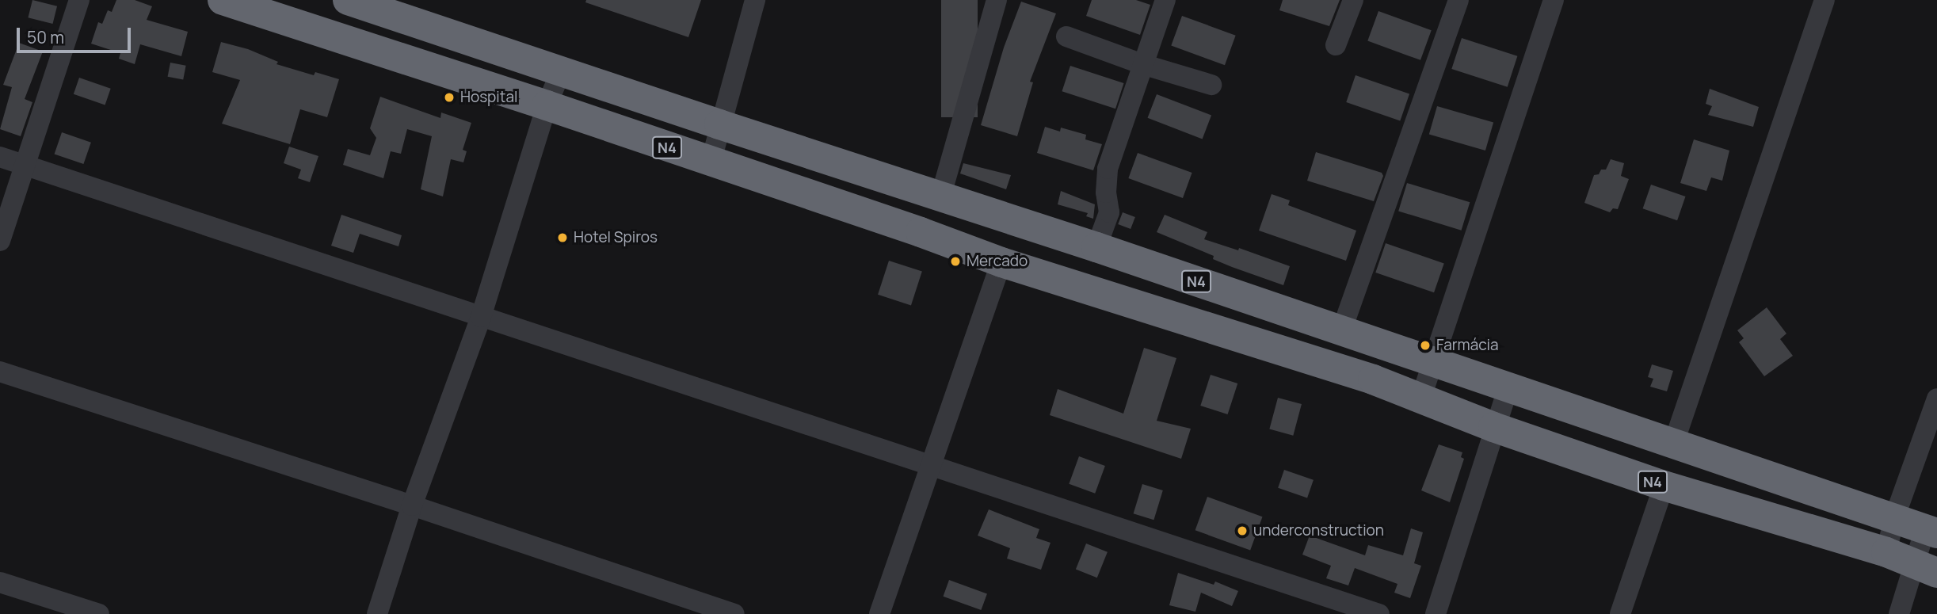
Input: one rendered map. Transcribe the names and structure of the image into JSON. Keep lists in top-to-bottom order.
{
  "streets": {
    "highway": ["N4"]
  },
  "places": [
    "Hospital",
    "Hotel Spiros",
    "Mercado",
    "Farmácia",
    "underconstruction"
  ],
  "scale_bar": "50 m"
}
